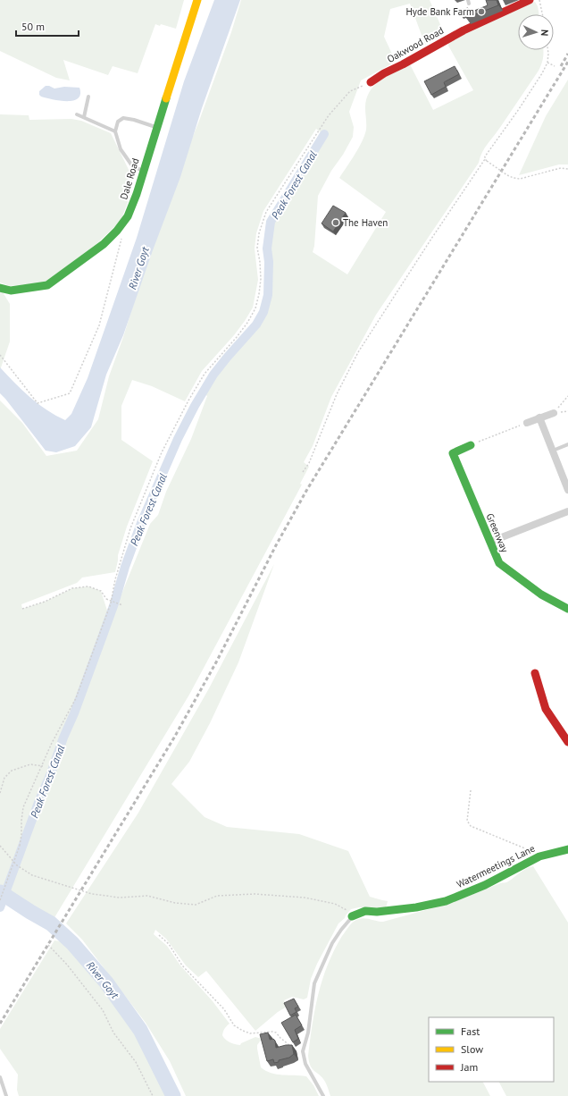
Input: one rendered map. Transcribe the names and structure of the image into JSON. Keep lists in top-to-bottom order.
{
  "streets": {
    "street": [
      "Oakwood Road",
      "Dale Road",
      "Greenway",
      "Watermeetings Lane"
    ]
  },
  "water": ["Peak Forest Canal", "River Goyt"],
  "places": ["Hyde Bank Farm", "The Haven"],
  "legend": ["Fast", "Slow", "Jam"],
  "scale_bar": "50 m",
  "north": "right"
}
